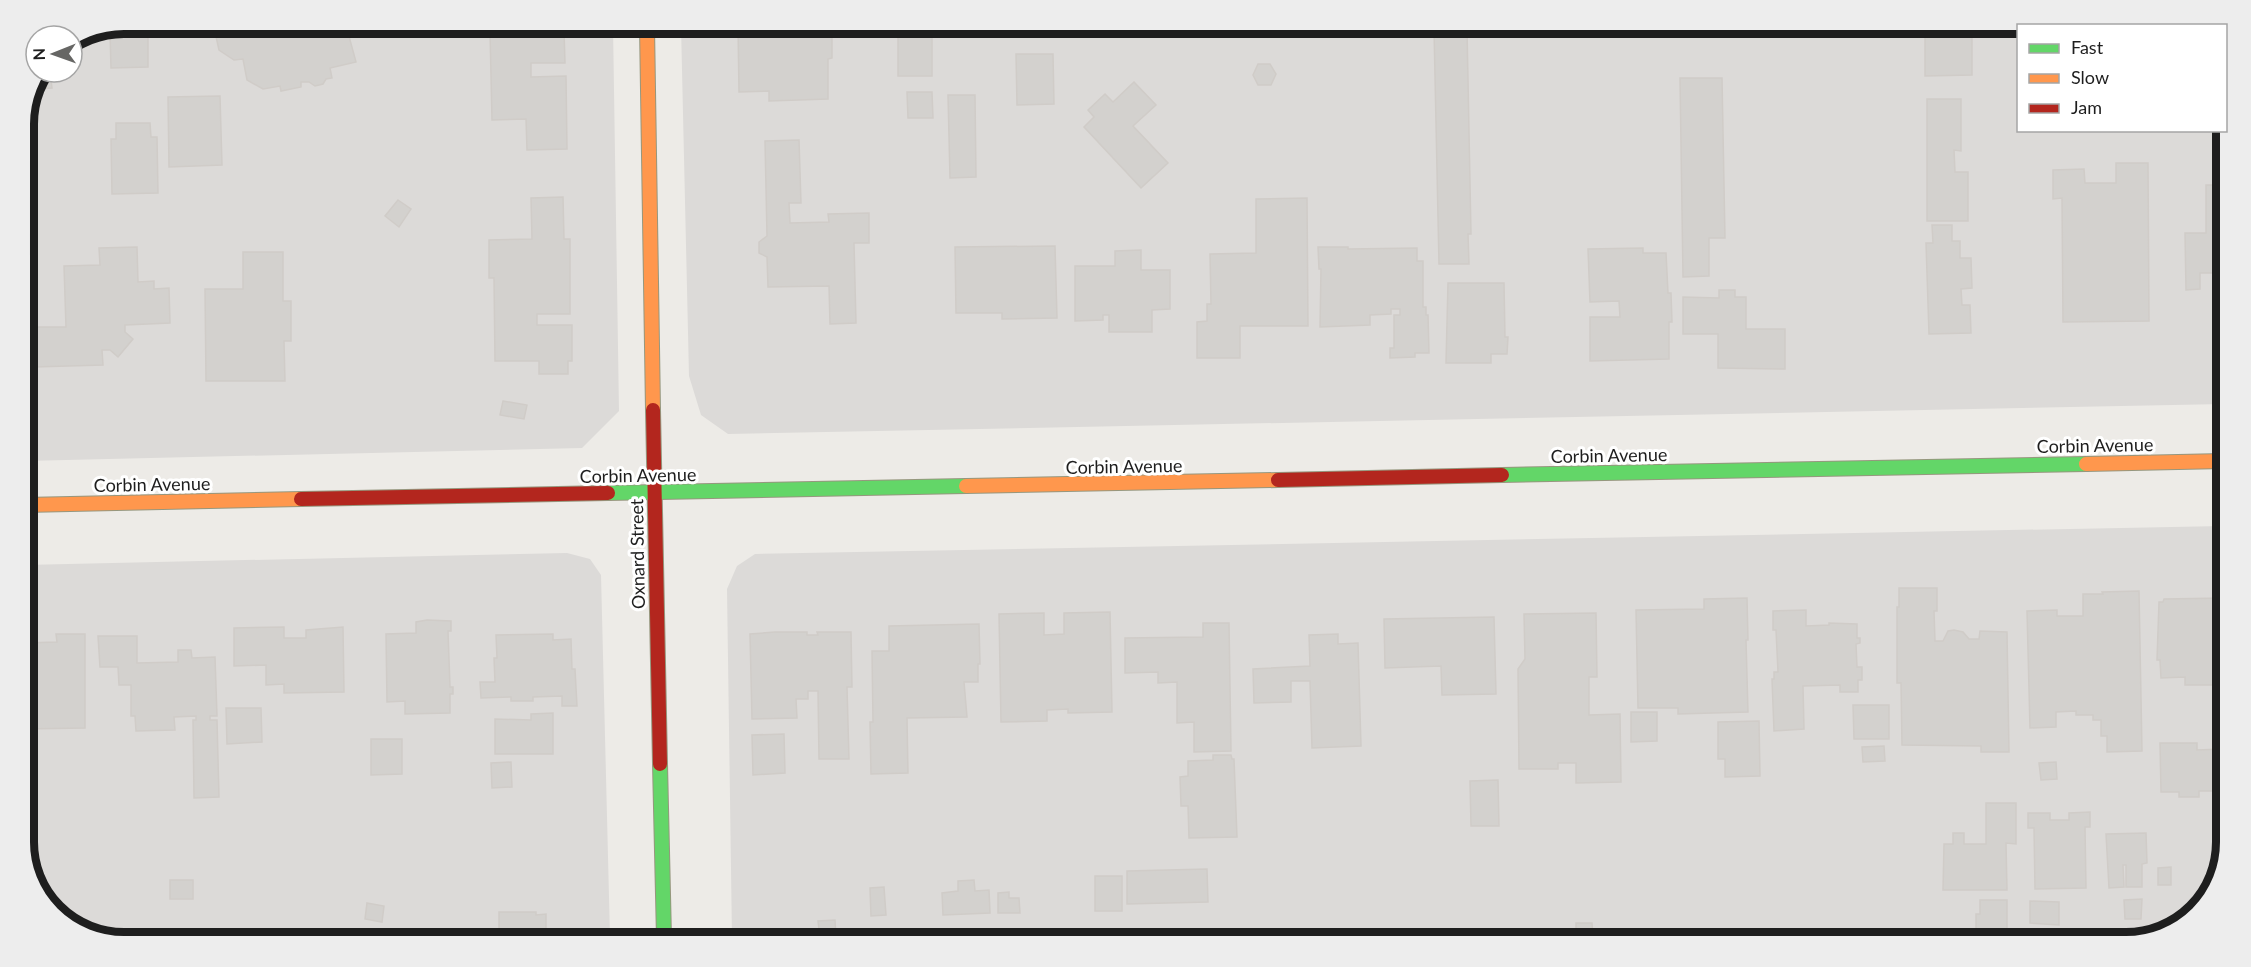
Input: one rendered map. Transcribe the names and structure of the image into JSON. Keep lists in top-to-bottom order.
{
  "streets": {
    "main road": ["Corbin Avenue", "Oxnard Street"]
  },
  "crossings": [
    ["Corbin Avenue", "Oxnard Street"]
  ],
  "legend": ["Fast", "Slow", "Jam"],
  "north": "left"
}
